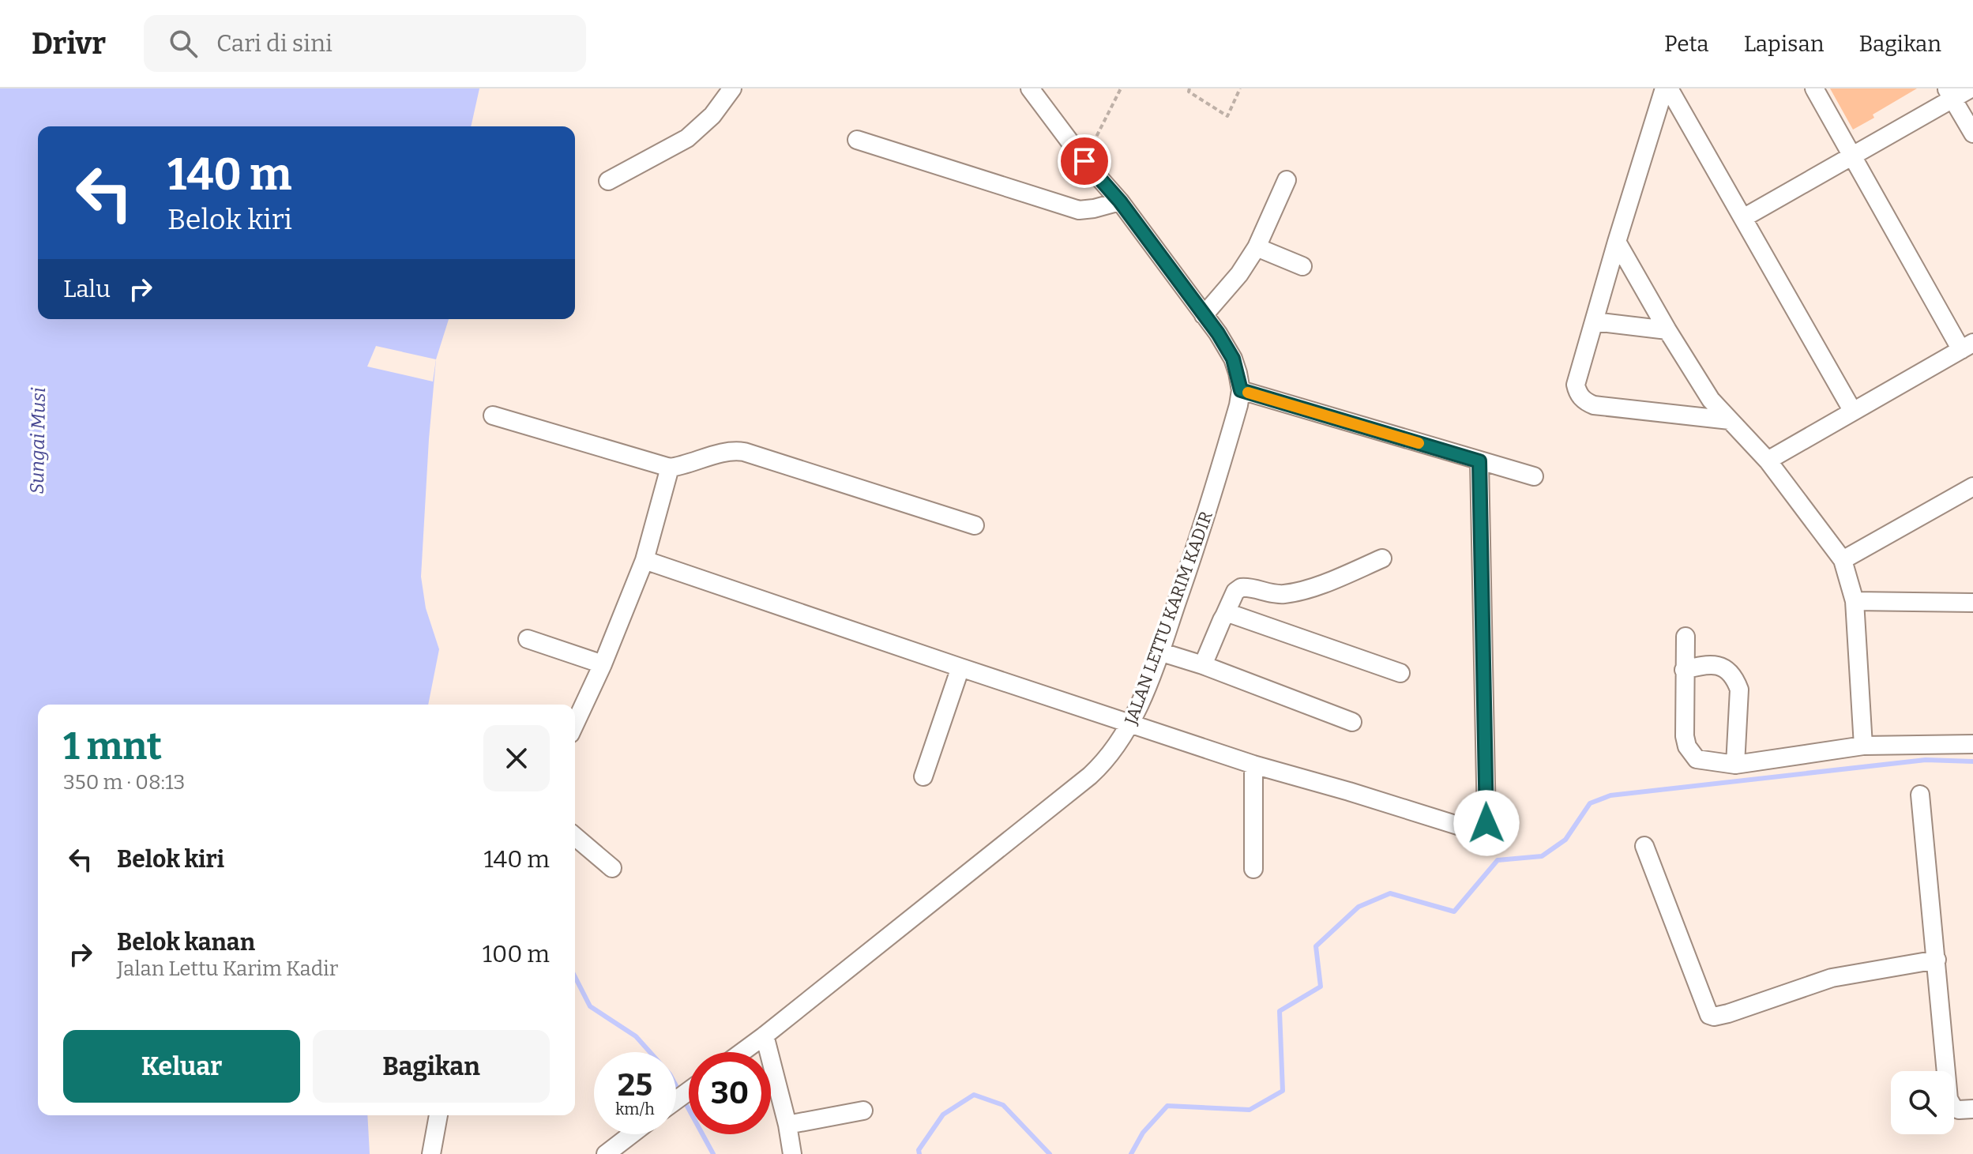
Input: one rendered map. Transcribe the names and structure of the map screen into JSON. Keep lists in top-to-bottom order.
{
  "streets": {
    "street": ["JALAN LETTU KARIM KADIR"]
  },
  "water": ["Sungai Musi"],
  "page": {
    "header": "Drivr",
    "search": "Cari di sini",
    "nav": ["Peta", "Lapisan", "Bagikan"],
    "turn": ["140 m", "Belok kiri"],
    "then": "Lalu",
    "heading": ["1 mnt", "350 m · 08:13"],
    "list": [
      {
        "name": "Belok kiri",
        "value": "140 m"
      },
      {
        "name": "Belok kanan",
        "note": "Jalan Lettu Karim Kadir",
        "value": "100 m"
      }
    ],
    "buttons": ["Keluar", "Bagikan"],
    "speed": "25 km/h",
    "limit": "30"
  }
}
